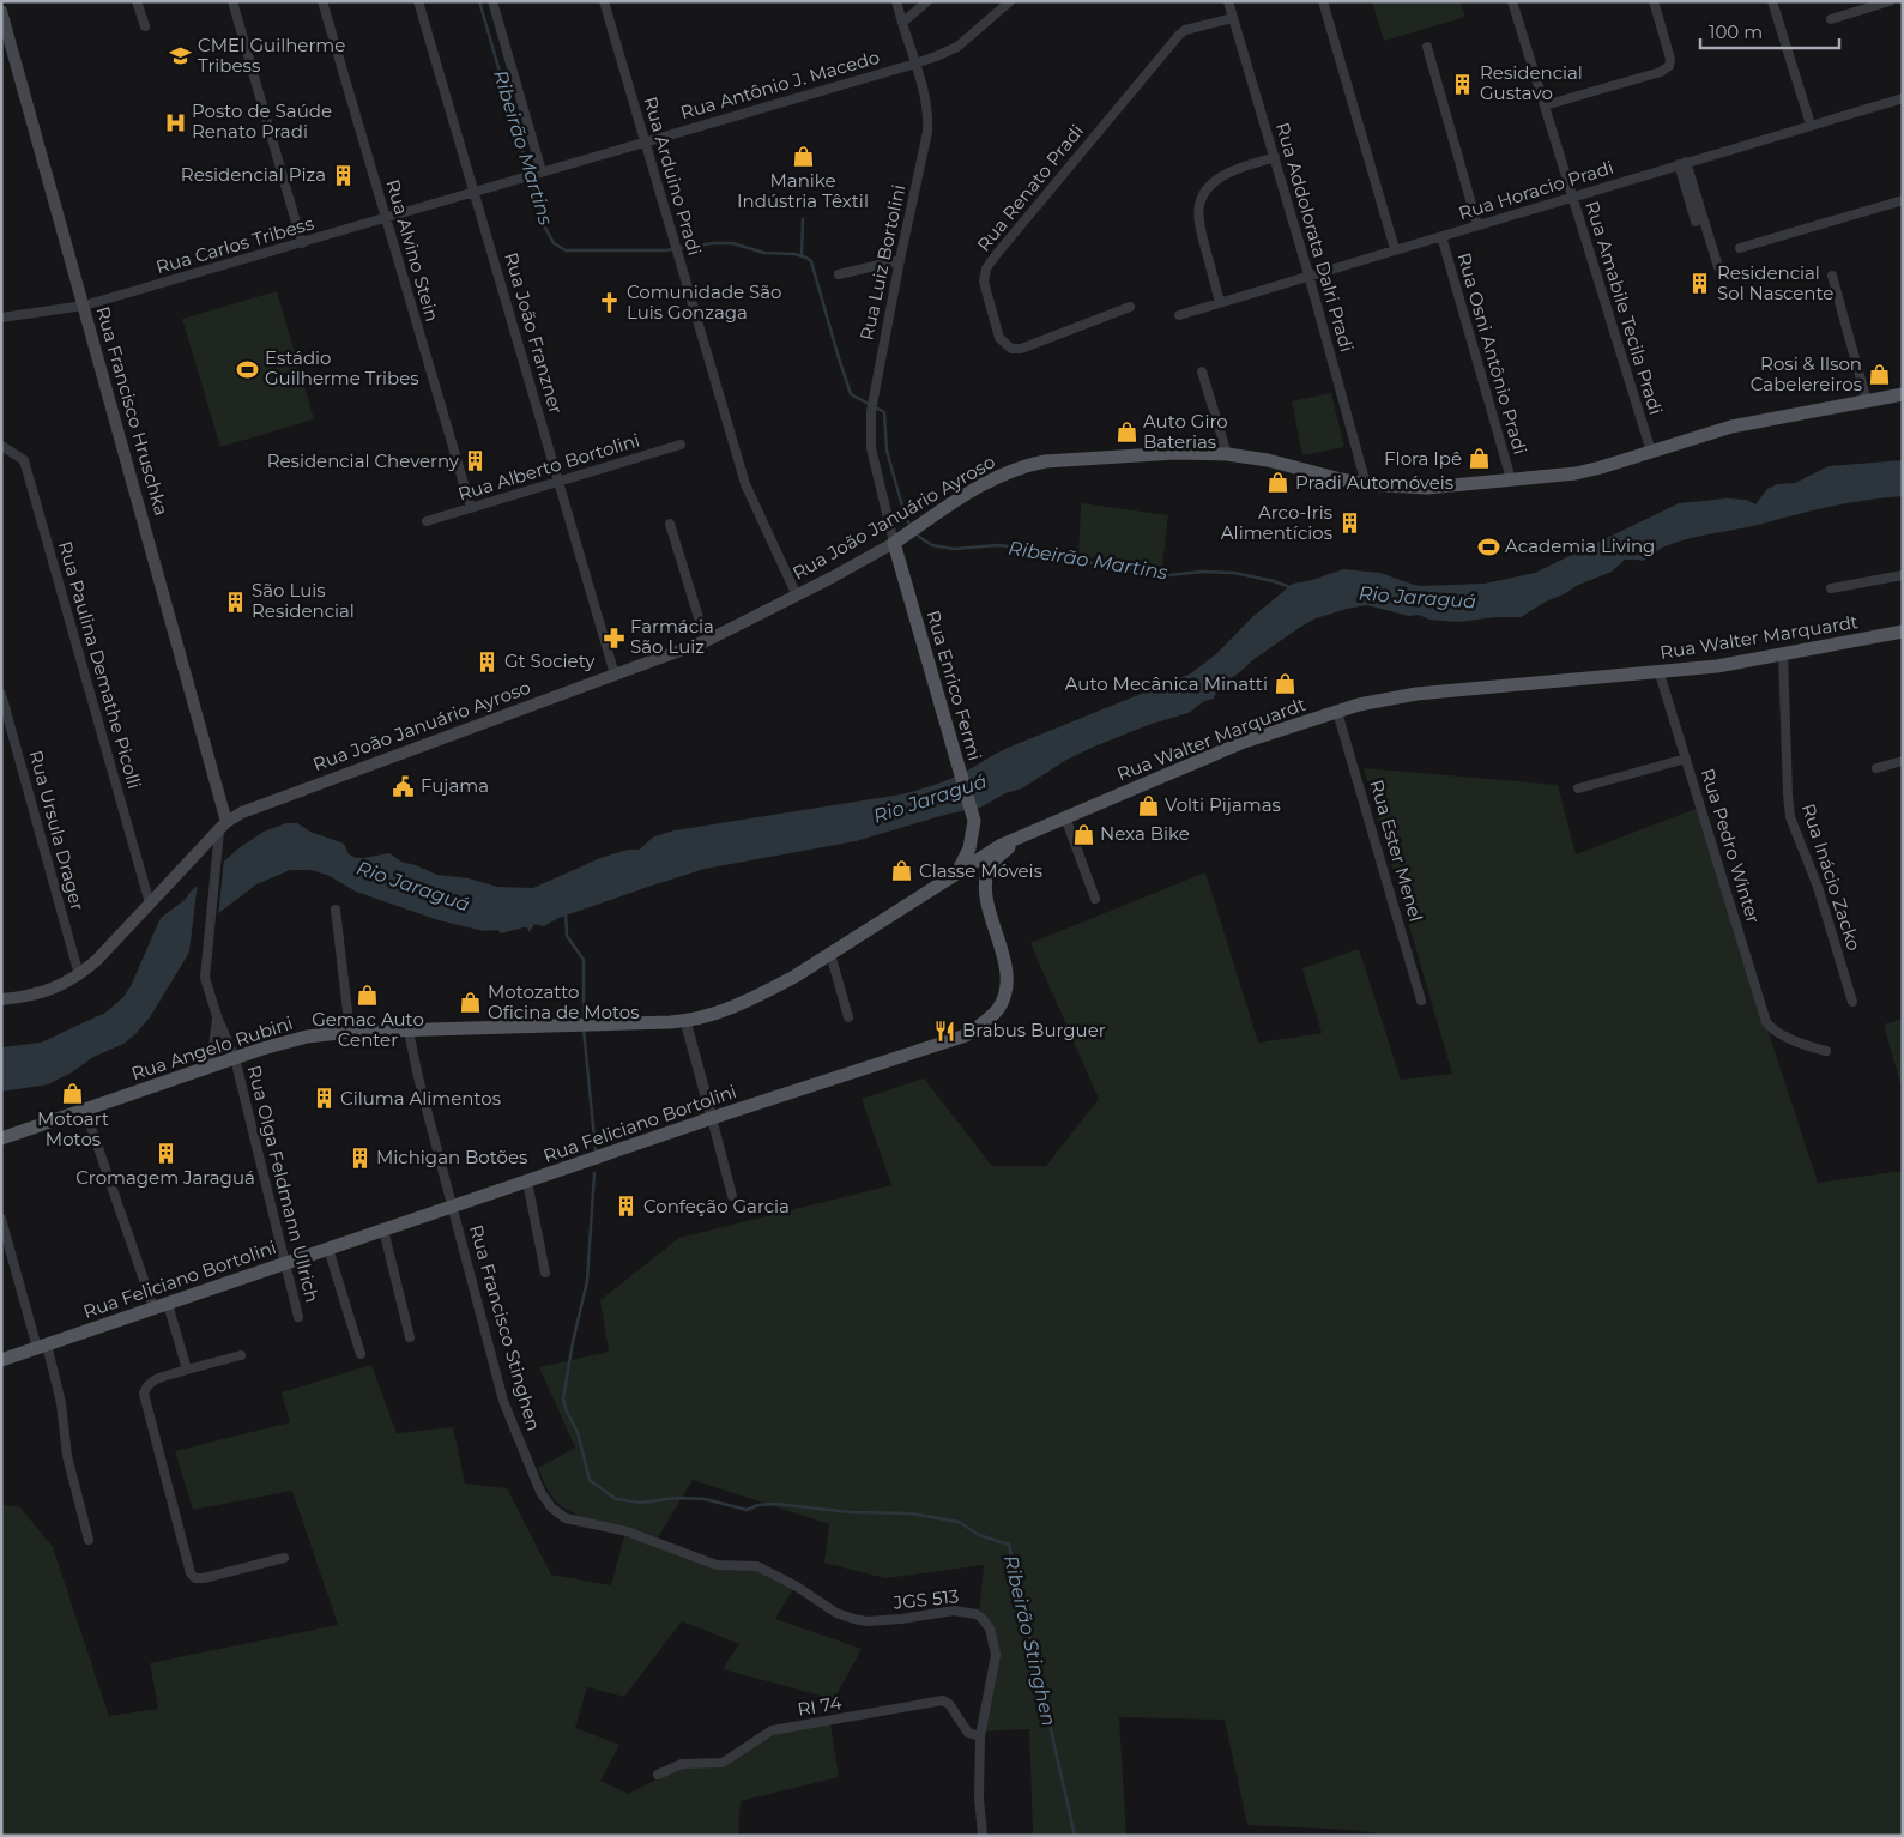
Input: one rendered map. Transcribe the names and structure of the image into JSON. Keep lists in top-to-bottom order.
{
  "streets": {
    "main road": [
      "Rua Francisco Hruschka",
      "Rua João Januário Ayroso",
      "Rua Walter Marquardt",
      "Rua Enrico Fermi",
      "Rua Angelo Rubini",
      "Rua Feliciano Bortolini"
    ],
    "street": [
      "Rua Antônio J. Macedo",
      "Rua Arduino Pradi",
      "Rua Renato Pradi",
      "Rua Horacio Pradi",
      "Rua Addolorata Dalri Pradi",
      "Rua Carlos Tribess",
      "Rua Alvino Stein",
      "Rua Luiz Bortolini",
      "Rua Amabile Tecila Pradi",
      "Rua João Franzner",
      "Rua Osni Antônio Pradi",
      "Rua Alberto Bortolini",
      "Rua Paulina Demathe Picolli",
      "Rua Ursula Drager",
      "Rua Pedro Winter",
      "Rua Ester Menel",
      "Rua Inácio Zacko",
      "Rua Olga Feldmann Ullrich",
      "Rua Francisco Stinghen",
      "JGS 513",
      "RI 74"
    ]
  },
  "crossings": [
    ["Rua Antônio J. Macedo", "Rua Arduino Pradi"],
    ["Rua Antônio J. Macedo", "Rua Carlos Tribess"],
    ["Rua Antônio J. Macedo", "Rua Luiz Bortolini"],
    ["Rua Antônio J. Macedo", "Rua João Franzner"],
    ["Rua Arduino Pradi", "Rua João Januário Ayroso"],
    ["Rua Renato Pradi", "Rua Addolorata Dalri Pradi"],
    ["Rua Horacio Pradi", "Rua Addolorata Dalri Pradi"],
    ["Rua Horacio Pradi", "Rua Amabile Tecila Pradi"],
    ["Rua Horacio Pradi", "Rua Osni Antônio Pradi"],
    ["Rua Addolorata Dalri Pradi", "Rua João Januário Ayroso"],
    ["Rua Carlos Tribess", "Rua Alvino Stein"],
    ["Rua Carlos Tribess", "Rua João Franzner"],
    ["Rua Carlos Tribess", "Rua Francisco Hruschka"],
    ["Rua Alvino Stein", "Rua Alberto Bortolini"],
    ["Rua Luiz Bortolini", "Rua João Januário Ayroso"],
    ["Rua Luiz Bortolini", "Rua Enrico Fermi"],
    ["Rua Amabile Tecila Pradi", "Rua João Januário Ayroso"],
    ["Rua João Franzner", "Rua Alberto Bortolini"],
    ["Rua João Franzner", "Rua João Januário Ayroso"],
    ["Rua Osni Antônio Pradi", "Rua João Januário Ayroso"],
    ["Rua Francisco Hruschka", "Rua João Januário Ayroso"],
    ["Rua Francisco Hruschka", "Rua Olga Feldmann Ullrich"],
    ["Rua João Januário Ayroso", "Rua Paulina Demathe Picolli"],
    ["Rua João Januário Ayroso", "Rua Enrico Fermi"],
    ["Rua João Januário Ayroso", "Rua Ursula Drager"],
    ["Rua João Januário Ayroso", "Rua Olga Feldmann Ullrich"],
    ["Rua Walter Marquardt", "Rua Enrico Fermi"],
    ["Rua Walter Marquardt", "Rua Pedro Winter"],
    ["Rua Walter Marquardt", "Rua Ester Menel"],
    ["Rua Walter Marquardt", "Rua Inácio Zacko"],
    ["Rua Walter Marquardt", "Rua Angelo Rubini"],
    ["Rua Angelo Rubini", "Rua Olga Feldmann Ullrich"],
    ["Rua Angelo Rubini", "Rua Francisco Stinghen"],
    ["Rua Feliciano Bortolini", "Rua Olga Feldmann Ullrich"],
    ["Rua Feliciano Bortolini", "Rua Francisco Stinghen"],
    ["Rua Francisco Stinghen", "JGS 513"],
    ["JGS 513", "RI 74"]
  ],
  "water": ["Ribeirão Martins", "Rio Jaraguá", "Ribeirão Stinghen"],
  "places": {
    "school or university": ["CMEI Guilherme Tribess"],
    "building": [
      "Residencial Gustavo",
      "Residencial Piza",
      "Residencial Sol Nascente",
      "Residencial Cheverny",
      "Arco-Iris Alimentícios",
      "São Luis Residencial",
      "Gt Society",
      "Ciluma Alimentos",
      "Cromagem Jaraguá",
      "Michigan Botões",
      "Confeção Garcia"
    ],
    "hospital": ["Posto de Saúde Renato Pradi"],
    "shop": [
      "Manike Indústria Têxtil",
      "Rosi & Ilson Cabelereiros",
      "Auto Giro Baterias",
      "Flora Ipê",
      "Pradi Automóveis",
      "Auto Mecânica Minatti",
      "Volti Pijamas",
      "Nexa Bike",
      "Classe Móveis",
      "Gemac Auto Center",
      "Motozatto Oficina de Motos",
      "Motoart Motos"
    ],
    "church": ["Comunidade São Luis Gonzaga"],
    "sports": ["Estádio Guilherme Tribes", "Academia Living"],
    "pharmacy": ["Farmácia São Luiz"],
    "public building": ["Fujama"],
    "restaurant": ["Brabus Burguer"]
  },
  "scale_bar": "100 m"
}
